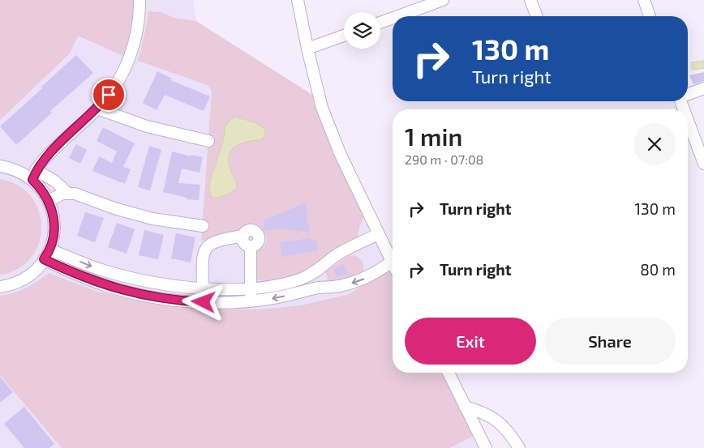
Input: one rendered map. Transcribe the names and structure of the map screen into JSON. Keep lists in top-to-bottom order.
{
  "page": {
    "turn": ["130 m", "Turn right"],
    "heading": ["1 min", "290 m · 07:08"],
    "list": [
      {
        "name": "Turn right",
        "value": "130 m"
      },
      {
        "name": "Turn right",
        "value": "80 m"
      }
    ],
    "buttons": ["Exit", "Share"]
  }
}
